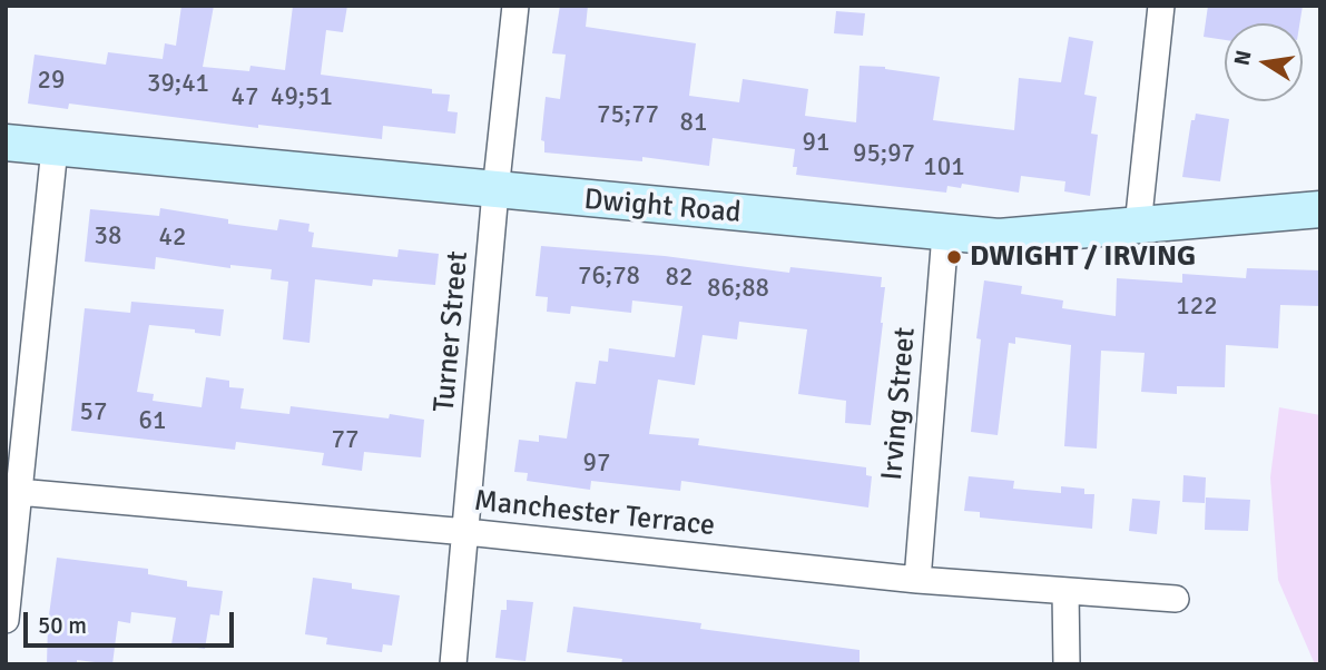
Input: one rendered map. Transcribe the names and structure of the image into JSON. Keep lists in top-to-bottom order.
{
  "streets": {
    "main road": ["Dwight Road"],
    "street": ["Turner Street", "Irving Street", "Manchester Terrace"]
  },
  "crossings": [
    ["Dwight Road", "Turner Street"],
    ["Dwight Road", "Irving Street"],
    ["Turner Street", "Manchester Terrace"],
    ["Irving Street", "Manchester Terrace"]
  ],
  "places": ["DWIGHT / IRVING"],
  "house_numbers": [
    "29",
    "39;41",
    "47",
    "49;51",
    "75;77",
    "81",
    "91",
    "95;97",
    "101",
    "38",
    "42",
    "76;78",
    "82",
    "86;88",
    "122",
    "57",
    "61",
    "77",
    "97"
  ],
  "scale_bar": "50 m",
  "north": "left"
}
